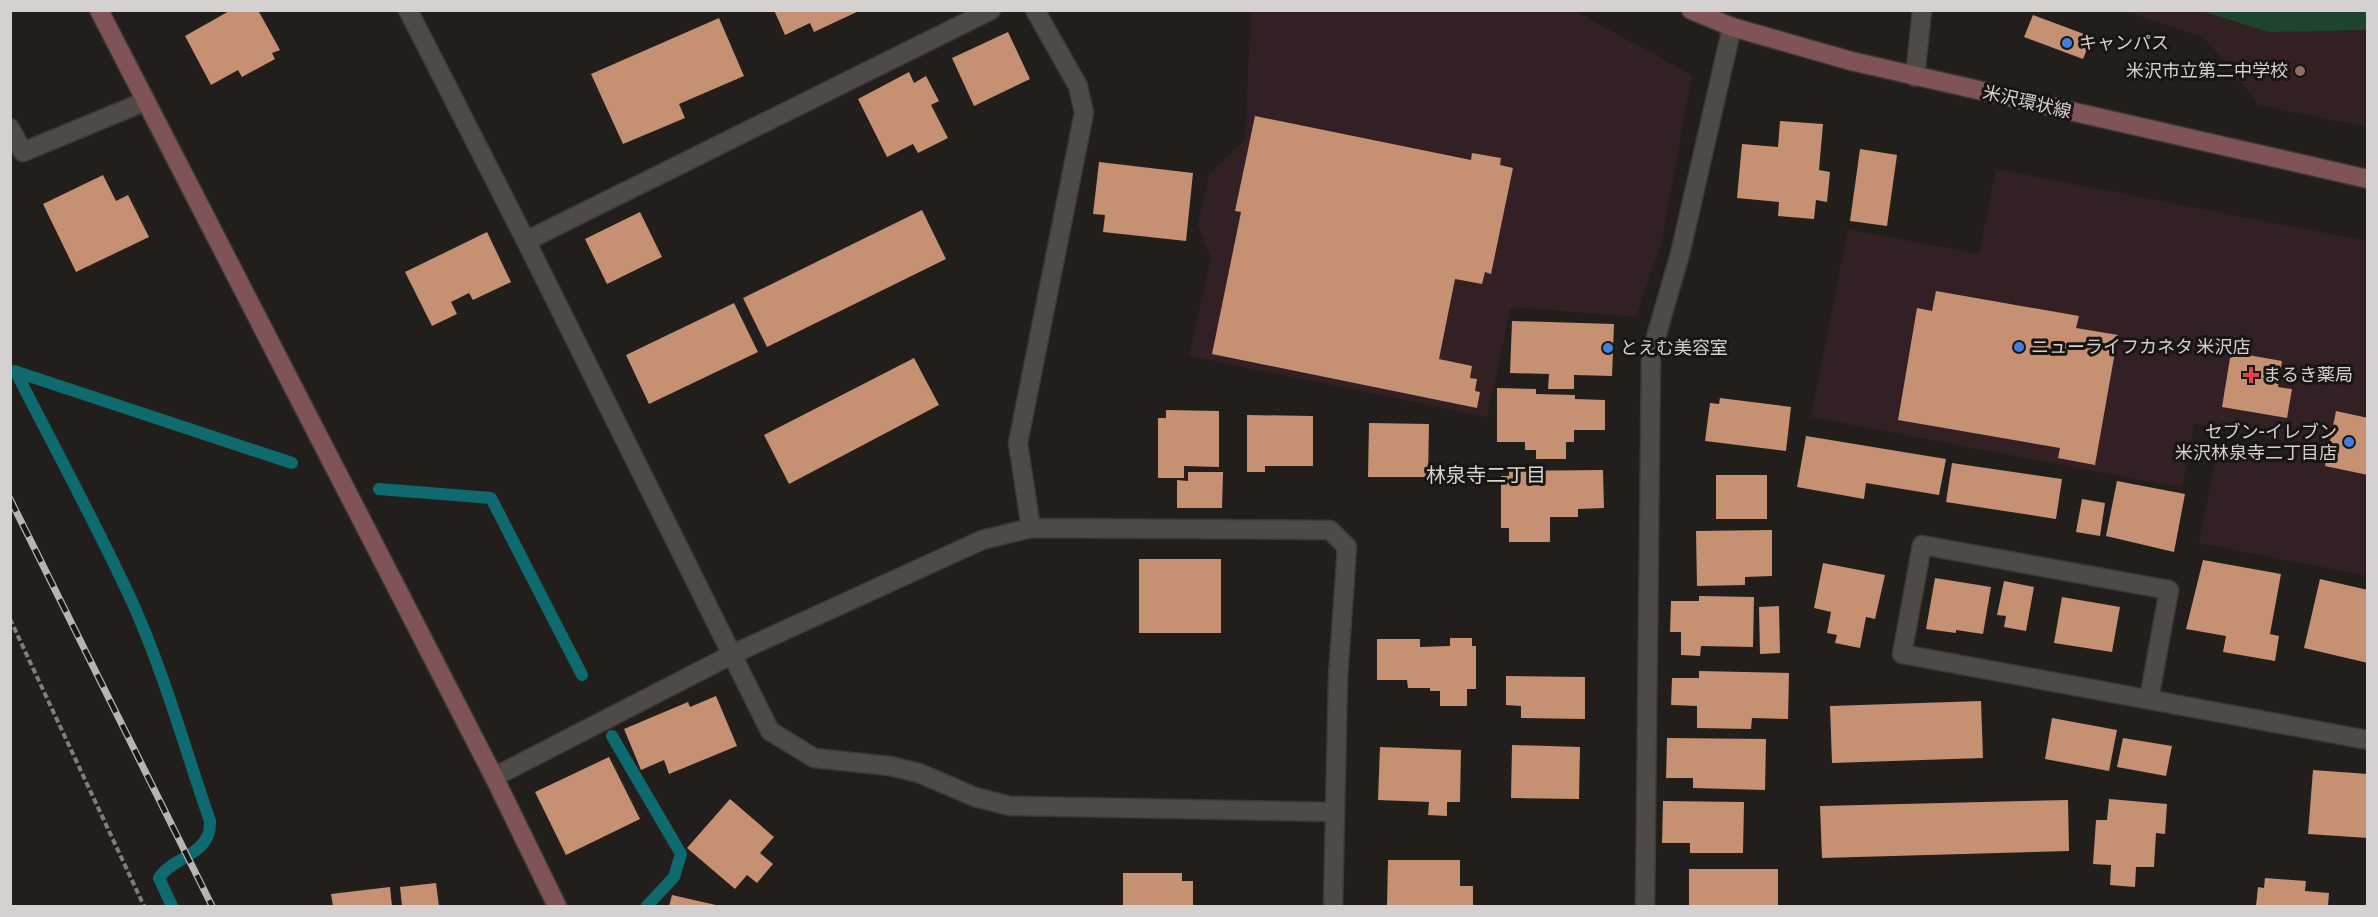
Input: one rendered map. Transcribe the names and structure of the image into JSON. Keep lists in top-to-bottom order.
{
  "streets": {
    "street": ["米沢環状線"]
  },
  "districts": ["林泉寺二丁目"],
  "places": {
    "other": [
      "キャンパス",
      "米沢市立第二中学校",
      "ニューライフカネタ 米沢店",
      "とえむ美容室",
      "セブン-イレブン 米沢林泉寺二丁目店"
    ],
    "health": ["まるき薬局"]
  }
}
